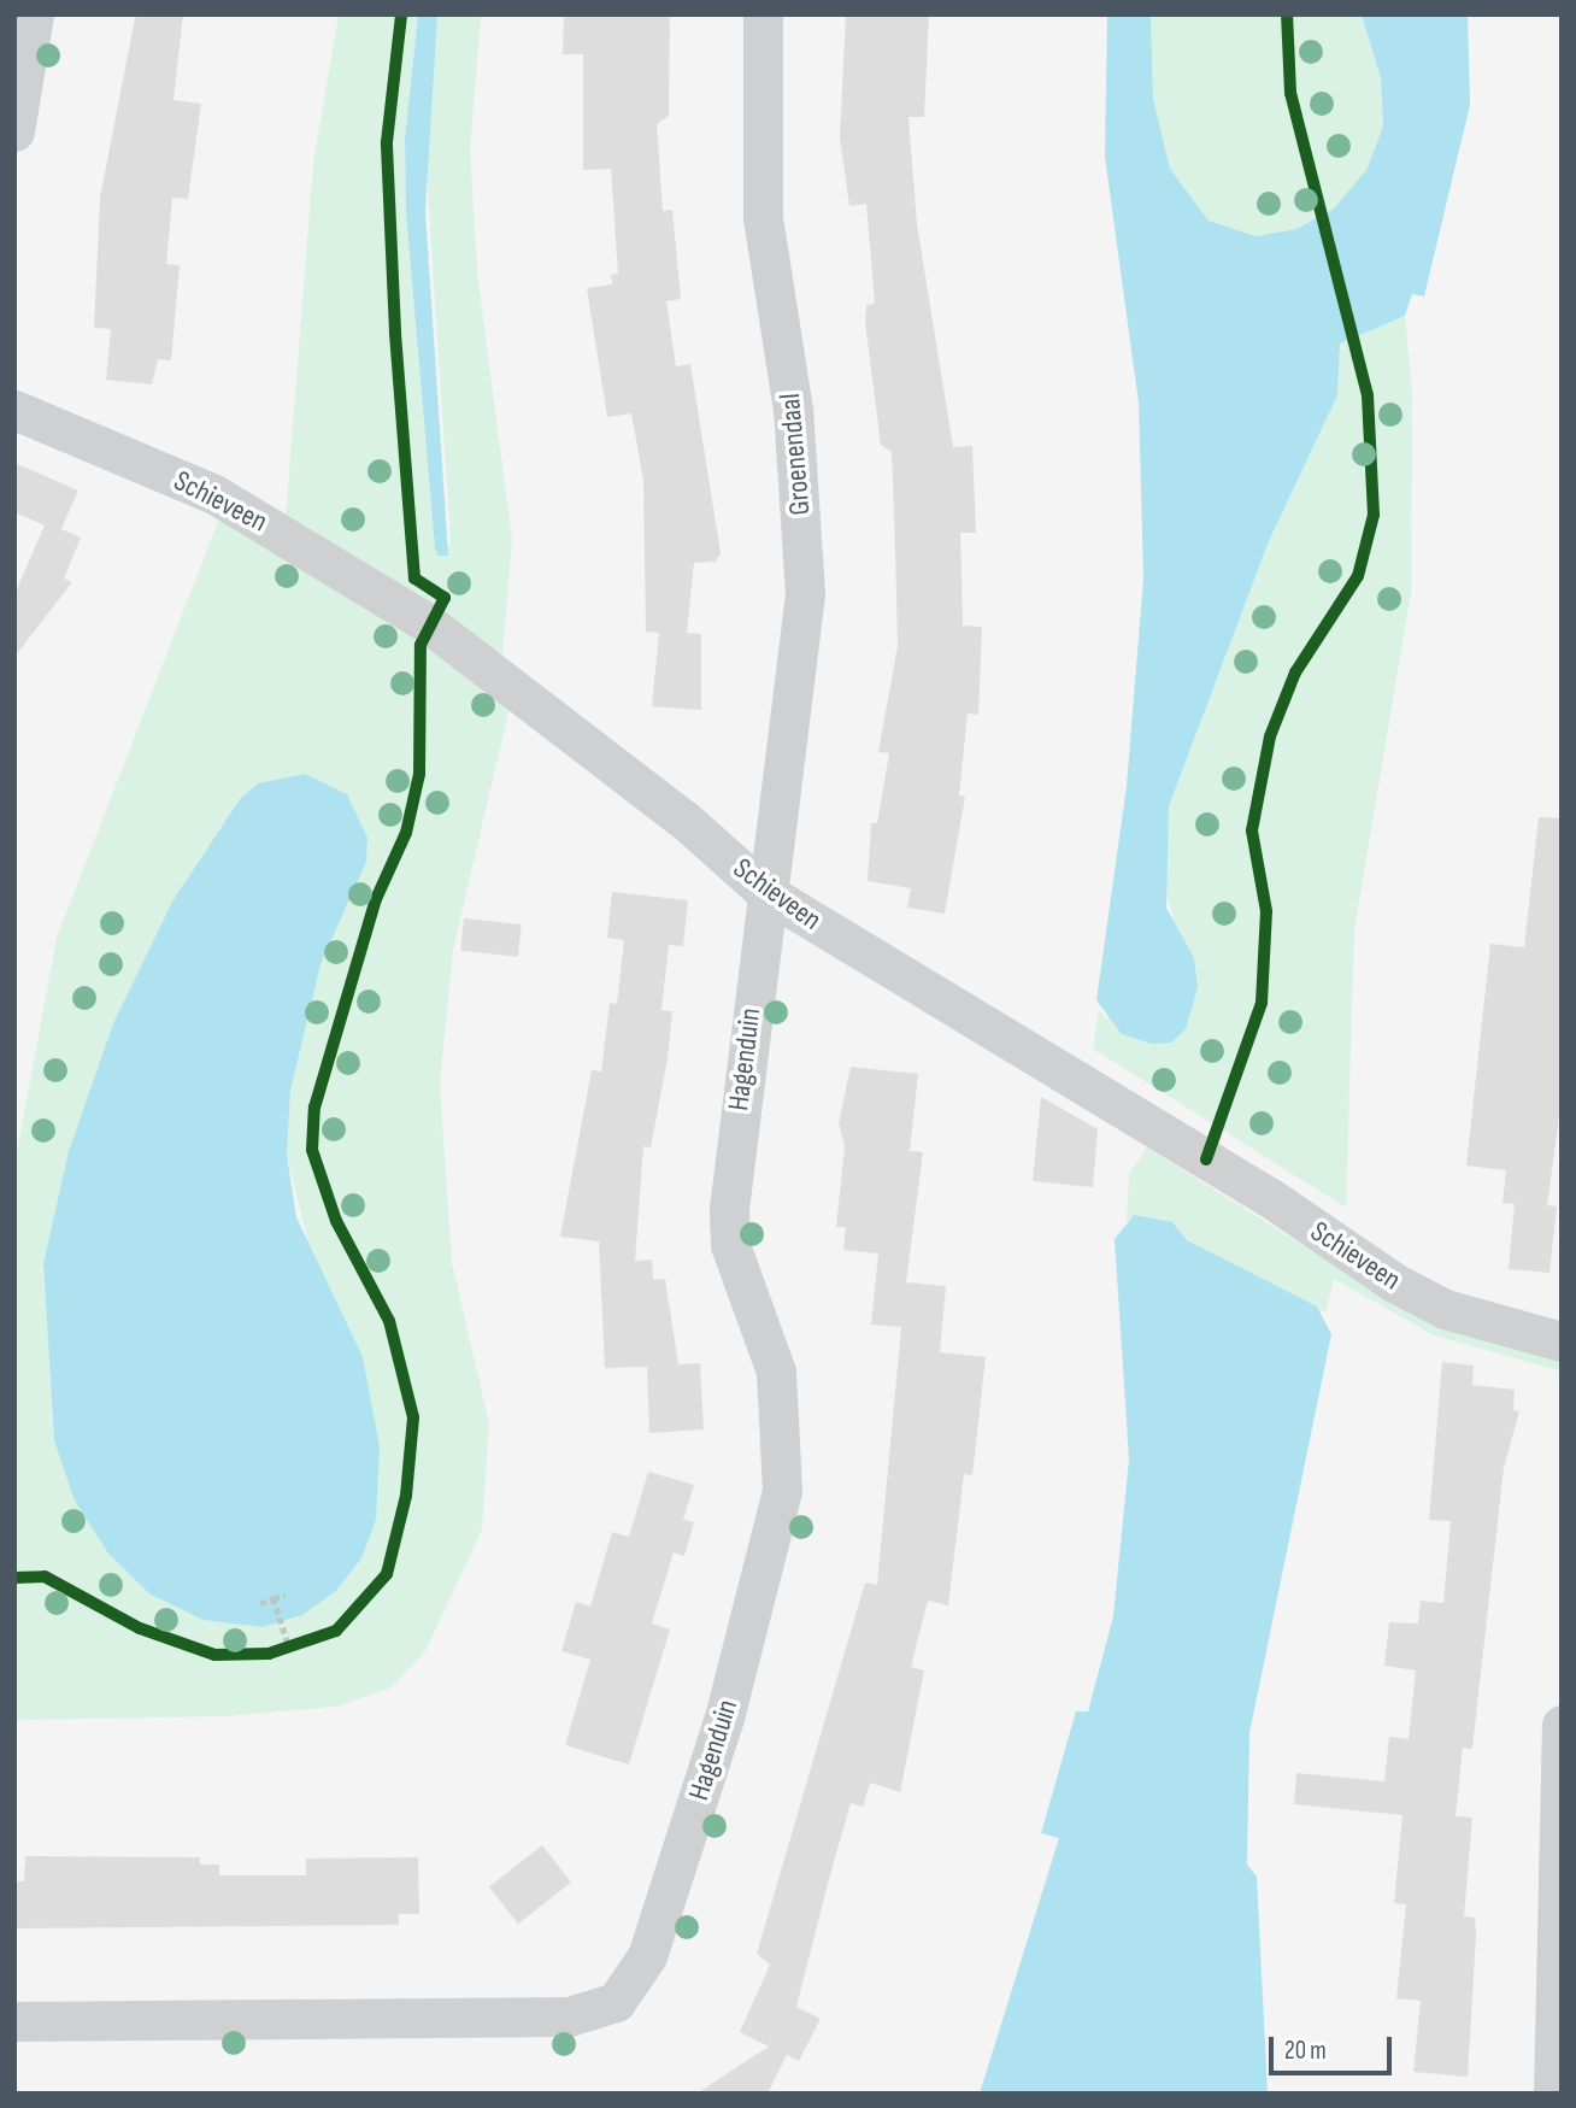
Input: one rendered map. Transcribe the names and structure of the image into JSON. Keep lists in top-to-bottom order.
{
  "streets": {
    "street": ["Groenendaal", "Schieveen", "Hagenduin"]
  },
  "crossings": [
    ["Groenendaal", "Schieveen"],
    ["Groenendaal", "Hagenduin"],
    ["Schieveen", "Hagenduin"]
  ],
  "scale_bar": "20 m"
}
